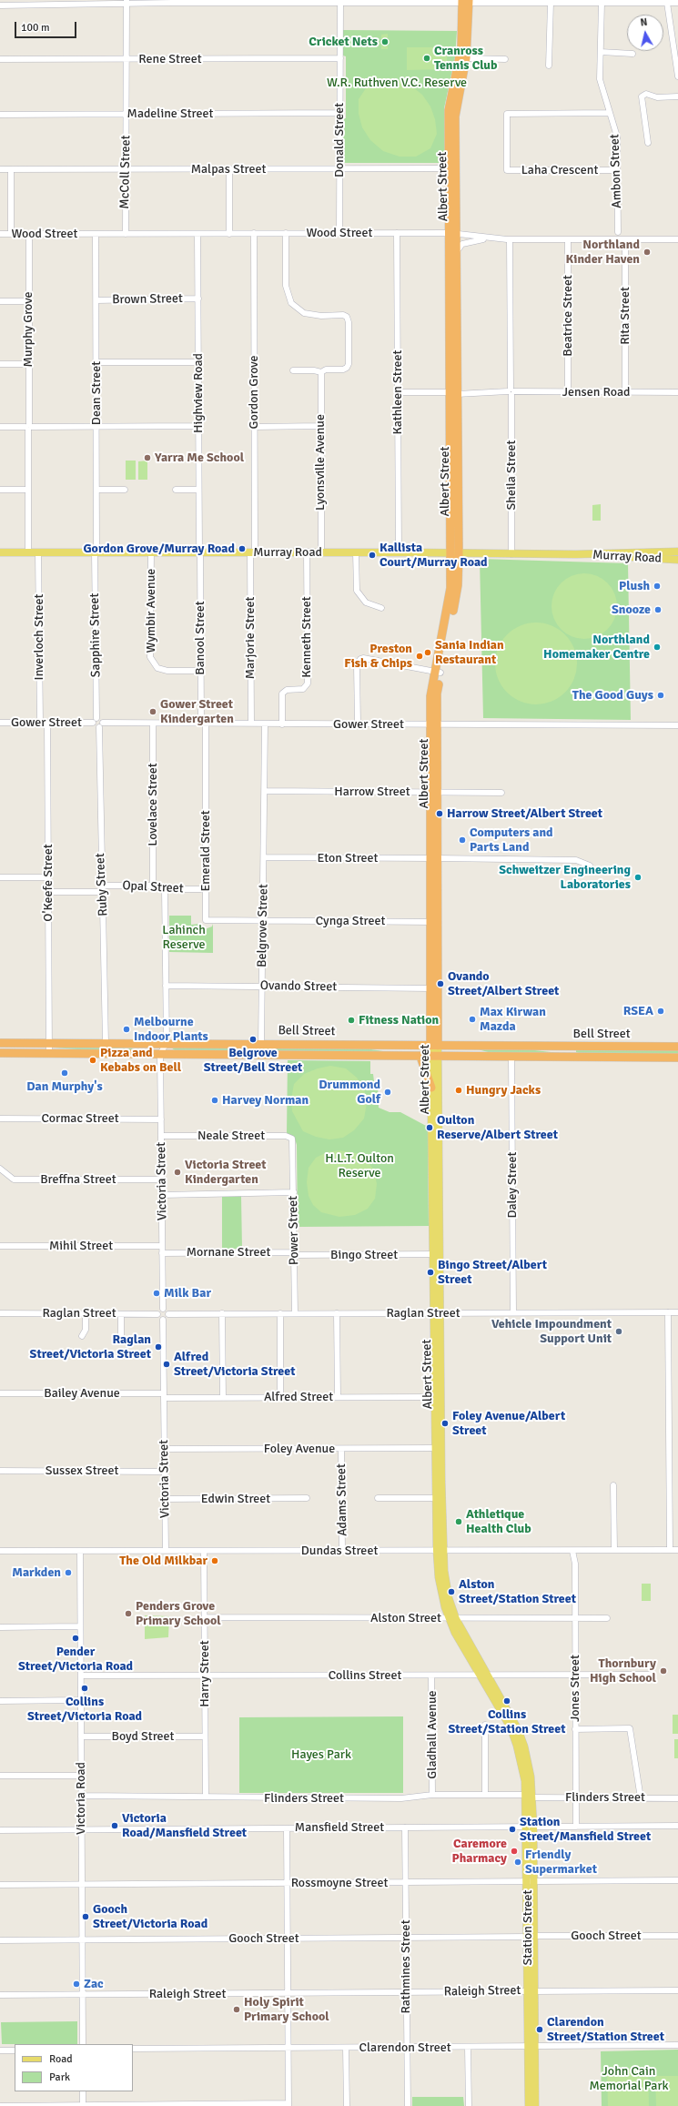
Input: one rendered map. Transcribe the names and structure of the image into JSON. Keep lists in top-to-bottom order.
{
  "streets": {
    "highway": ["Albert Street", "Bell Street"],
    "main road": ["Murray Road", "Station Street"],
    "street": [
      "Rene Street",
      "Madeline Street",
      "Donald Street",
      "Malpas Street",
      "Laha Crescent",
      "Ambon Street",
      "McColl Street",
      "Wood Street",
      "Brown Street",
      "Beatrice Street",
      "Rita Street",
      "Murphy Grove",
      "Gordon Grove",
      "Kathleen Street",
      "Jensen Road",
      "Dean Street",
      "Highview Road",
      "Lyonsville Avenue",
      "Sheila Street",
      "Wymbir Avenue",
      "Sapphire Street",
      "Inverloch Street",
      "Kenneth Street",
      "Banool Street",
      "Marjorie Street",
      "Gower Street",
      "Harrow Street",
      "Lovelace Street",
      "Emerald Street",
      "Eton Street",
      "O'Keefe Street",
      "Ruby Street",
      "Opal Street",
      "Cynga Street",
      "Belgrove Street",
      "Ovando Street",
      "Cormac Street",
      "Neale Street",
      "Breffna Street",
      "Victoria Street",
      "Daley Street",
      "Power Street",
      "Mihil Street",
      "Mornane Street",
      "Bingo Street",
      "Raglan Street",
      "Bailey Avenue",
      "Alfred Street",
      "Foley Avenue",
      "Sussex Street",
      "Edwin Street",
      "Adams Street",
      "Dundas Street",
      "Alston Street",
      "Harry Street",
      "Collins Street",
      "Jones Street",
      "Gladhall Avenue",
      "Boyd Street",
      "Flinders Street",
      "Victoria Road",
      "Mansfield Street",
      "Rossmoyne Street",
      "Gooch Street",
      "Rathmines Street",
      "Raleigh Street",
      "Clarendon Street"
    ]
  },
  "crossings": [
    ["Rene Street", "Donald Street"],
    ["Rene Street", "McColl Street"],
    ["Madeline Street", "Donald Street"],
    ["Madeline Street", "McColl Street"],
    ["Donald Street", "Malpas Street"],
    ["Donald Street", "Wood Street"],
    ["Malpas Street", "McColl Street"],
    ["Malpas Street", "Albert Street"],
    ["Laha Crescent", "Ambon Street"],
    ["McColl Street", "Wood Street"],
    ["Albert Street", "Wood Street"],
    ["Albert Street", "Jensen Road"],
    ["Albert Street", "Murray Road"],
    ["Albert Street", "Gower Street"],
    ["Albert Street", "Harrow Street"],
    ["Albert Street", "Eton Street"],
    ["Albert Street", "Cynga Street"],
    ["Albert Street", "Ovando Street"],
    ["Albert Street", "Bell Street"],
    ["Albert Street", "Bingo Street"],
    ["Albert Street", "Raglan Street"],
    ["Albert Street", "Alfred Street"],
    ["Albert Street", "Foley Avenue"],
    ["Albert Street", "Dundas Street"],
    ["Albert Street", "Station Street"],
    ["Wood Street", "Beatrice Street"],
    ["Wood Street", "Rita Street"],
    ["Wood Street", "Murphy Grove"],
    ["Wood Street", "Gordon Grove"],
    ["Wood Street", "Kathleen Street"],
    ["Wood Street", "Dean Street"],
    ["Wood Street", "Highview Road"],
    ["Wood Street", "Sheila Street"],
    ["Brown Street", "Dean Street"],
    ["Brown Street", "Highview Road"],
    ["Beatrice Street", "Jensen Road"],
    ["Rita Street", "Jensen Road"],
    ["Murphy Grove", "Murray Road"],
    ["Gordon Grove", "Murray Road"],
    ["Gordon Grove", "Marjorie Street"],
    ["Kathleen Street", "Jensen Road"],
    ["Kathleen Street", "Murray Road"],
    ["Jensen Road", "Sheila Street"],
    ["Dean Street", "Murray Road"],
    ["Dean Street", "Sapphire Street"],
    ["Highview Road", "Murray Road"],
    ["Highview Road", "Banool Street"],
    ["Lyonsville Avenue", "Murray Road"],
    ["Sheila Street", "Murray Road"],
    ["Murray Road", "Wymbir Avenue"],
    ["Murray Road", "Sapphire Street"],
    ["Murray Road", "Inverloch Street"],
    ["Murray Road", "Kenneth Street"],
    ["Murray Road", "Banool Street"],
    ["Murray Road", "Marjorie Street"],
    ["Wymbir Avenue", "Banool Street"],
    ["Sapphire Street", "Gower Street"],
    ["Inverloch Street", "Gower Street"],
    ["Kenneth Street", "Gower Street"],
    ["Banool Street", "Gower Street"],
    ["Banool Street", "Emerald Street"],
    ["Marjorie Street", "Gower Street"],
    ["Gower Street", "Lovelace Street"],
    ["Gower Street", "Emerald Street"],
    ["Gower Street", "O'Keefe Street"],
    ["Gower Street", "Ruby Street"],
    ["Gower Street", "Belgrove Street"],
    ["Harrow Street", "Belgrove Street"],
    ["Lovelace Street", "Opal Street"],
    ["Emerald Street", "Opal Street"],
    ["Emerald Street", "Cynga Street"],
    ["Emerald Street", "Belgrove Street"],
    ["Eton Street", "Belgrove Street"],
    ["O'Keefe Street", "Bell Street"],
    ["Ruby Street", "Opal Street"],
    ["Ruby Street", "Bell Street"],
    ["Cynga Street", "Belgrove Street"],
    ["Belgrove Street", "Ovando Street"],
    ["Belgrove Street", "Bell Street"],
    ["Bell Street", "Victoria Street"],
    ["Bell Street", "Daley Street"],
    ["Cormac Street", "Victoria Street"],
    ["Neale Street", "Victoria Street"],
    ["Neale Street", "Power Street"],
    ["Breffna Street", "Victoria Street"],
    ["Victoria Street", "Mihil Street"],
    ["Victoria Street", "Mornane Street"],
    ["Victoria Street", "Raglan Street"],
    ["Victoria Street", "Bailey Avenue"],
    ["Victoria Street", "Alfred Street"],
    ["Victoria Street", "Foley Avenue"],
    ["Victoria Street", "Sussex Street"],
    ["Victoria Street", "Edwin Street"],
    ["Victoria Street", "Dundas Street"],
    ["Daley Street", "Raglan Street"],
    ["Power Street", "Mornane Street"],
    ["Power Street", "Bingo Street"],
    ["Power Street", "Raglan Street"],
    ["Mornane Street", "Bingo Street"],
    ["Bailey Avenue", "Alfred Street"],
    ["Foley Avenue", "Adams Street"],
    ["Adams Street", "Dundas Street"],
    ["Dundas Street", "Harry Street"],
    ["Dundas Street", "Jones Street"],
    ["Dundas Street", "Victoria Road"],
    ["Dundas Street", "Station Street"],
    ["Alston Street", "Harry Street"],
    ["Alston Street", "Jones Street"],
    ["Alston Street", "Station Street"],
    ["Harry Street", "Collins Street"],
    ["Harry Street", "Boyd Street"],
    ["Harry Street", "Flinders Street"],
    ["Collins Street", "Jones Street"],
    ["Collins Street", "Gladhall Avenue"],
    ["Collins Street", "Victoria Road"],
    ["Collins Street", "Station Street"],
    ["Jones Street", "Flinders Street"],
    ["Jones Street", "Mansfield Street"],
    ["Gladhall Avenue", "Flinders Street"],
    ["Boyd Street", "Victoria Road"],
    ["Flinders Street", "Victoria Road"],
    ["Flinders Street", "Station Street"],
    ["Victoria Road", "Mansfield Street"],
    ["Victoria Road", "Rossmoyne Street"],
    ["Victoria Road", "Gooch Street"],
    ["Victoria Road", "Raleigh Street"],
    ["Mansfield Street", "Station Street"],
    ["Mansfield Street", "Rathmines Street"],
    ["Rossmoyne Street", "Station Street"],
    ["Rossmoyne Street", "Rathmines Street"],
    ["Station Street", "Gooch Street"],
    ["Station Street", "Raleigh Street"],
    ["Station Street", "Clarendon Street"],
    ["Gooch Street", "Rathmines Street"],
    ["Rathmines Street", "Raleigh Street"],
    ["Rathmines Street", "Clarendon Street"]
  ],
  "parks": [
    "W.R. Ruthven V.C. Reserve",
    "Lahinch Reserve",
    "H.L.T. Oulton Reserve",
    "Hayes Park",
    "John Cain Memorial Park"
  ],
  "places": [
    "Cricket Nets",
    "Cranross Tennis Club",
    "Northland Kinder Haven",
    "Yarra Me School",
    "Gordon Grove/Murray Road",
    "Kallista Court/Murray Road",
    "Plush",
    "Snooze",
    "Northland Homemaker Centre",
    "Sania Indian Restaurant",
    "Preston Fish & Chips",
    "The Good Guys",
    "Gower Street Kindergarten",
    "Harrow Street/Albert Street",
    "Computers and Parts Land",
    "Schweitzer Engineering Laboratories",
    "Ovando Street/Albert Street",
    "RSEA",
    "Max Kirwan Mazda",
    "Fitness Nation",
    "Melbourne Indoor Plants",
    "Belgrove Street/Bell Street",
    "Pizza and Kebabs on Bell",
    "Dan Murphy's",
    "Hungry Jacks",
    "Drummond Golf",
    "Harvey Norman",
    "Oulton Reserve/Albert Street",
    "Victoria Street Kindergarten",
    "Bingo Street/Albert Street",
    "Milk Bar",
    "Vehicle Impoundment Support Unit",
    "Raglan Street/Victoria Street",
    "Alfred Street/Victoria Street",
    "Foley Avenue/Albert Street",
    "Athletique Health Club",
    "The Old Milkbar",
    "Markden",
    "Alston Street/Station Street",
    "Penders Grove Primary School",
    "Pender Street/Victoria Road",
    "Thornbury High School",
    "Collins Street/Victoria Road",
    "Collins Street/Station Street",
    "Victoria Road/Mansfield Street",
    "Station Street/Mansfield Street",
    "Caremore Pharmacy",
    "Friendly Supermarket",
    "Gooch Street/Victoria Road",
    "Zac",
    "Holy Spirit Primary School",
    "Clarendon Street/Station Street"
  ],
  "legend": ["Road", "Park"],
  "scale_bar": "100 m",
  "north": "top"
}
